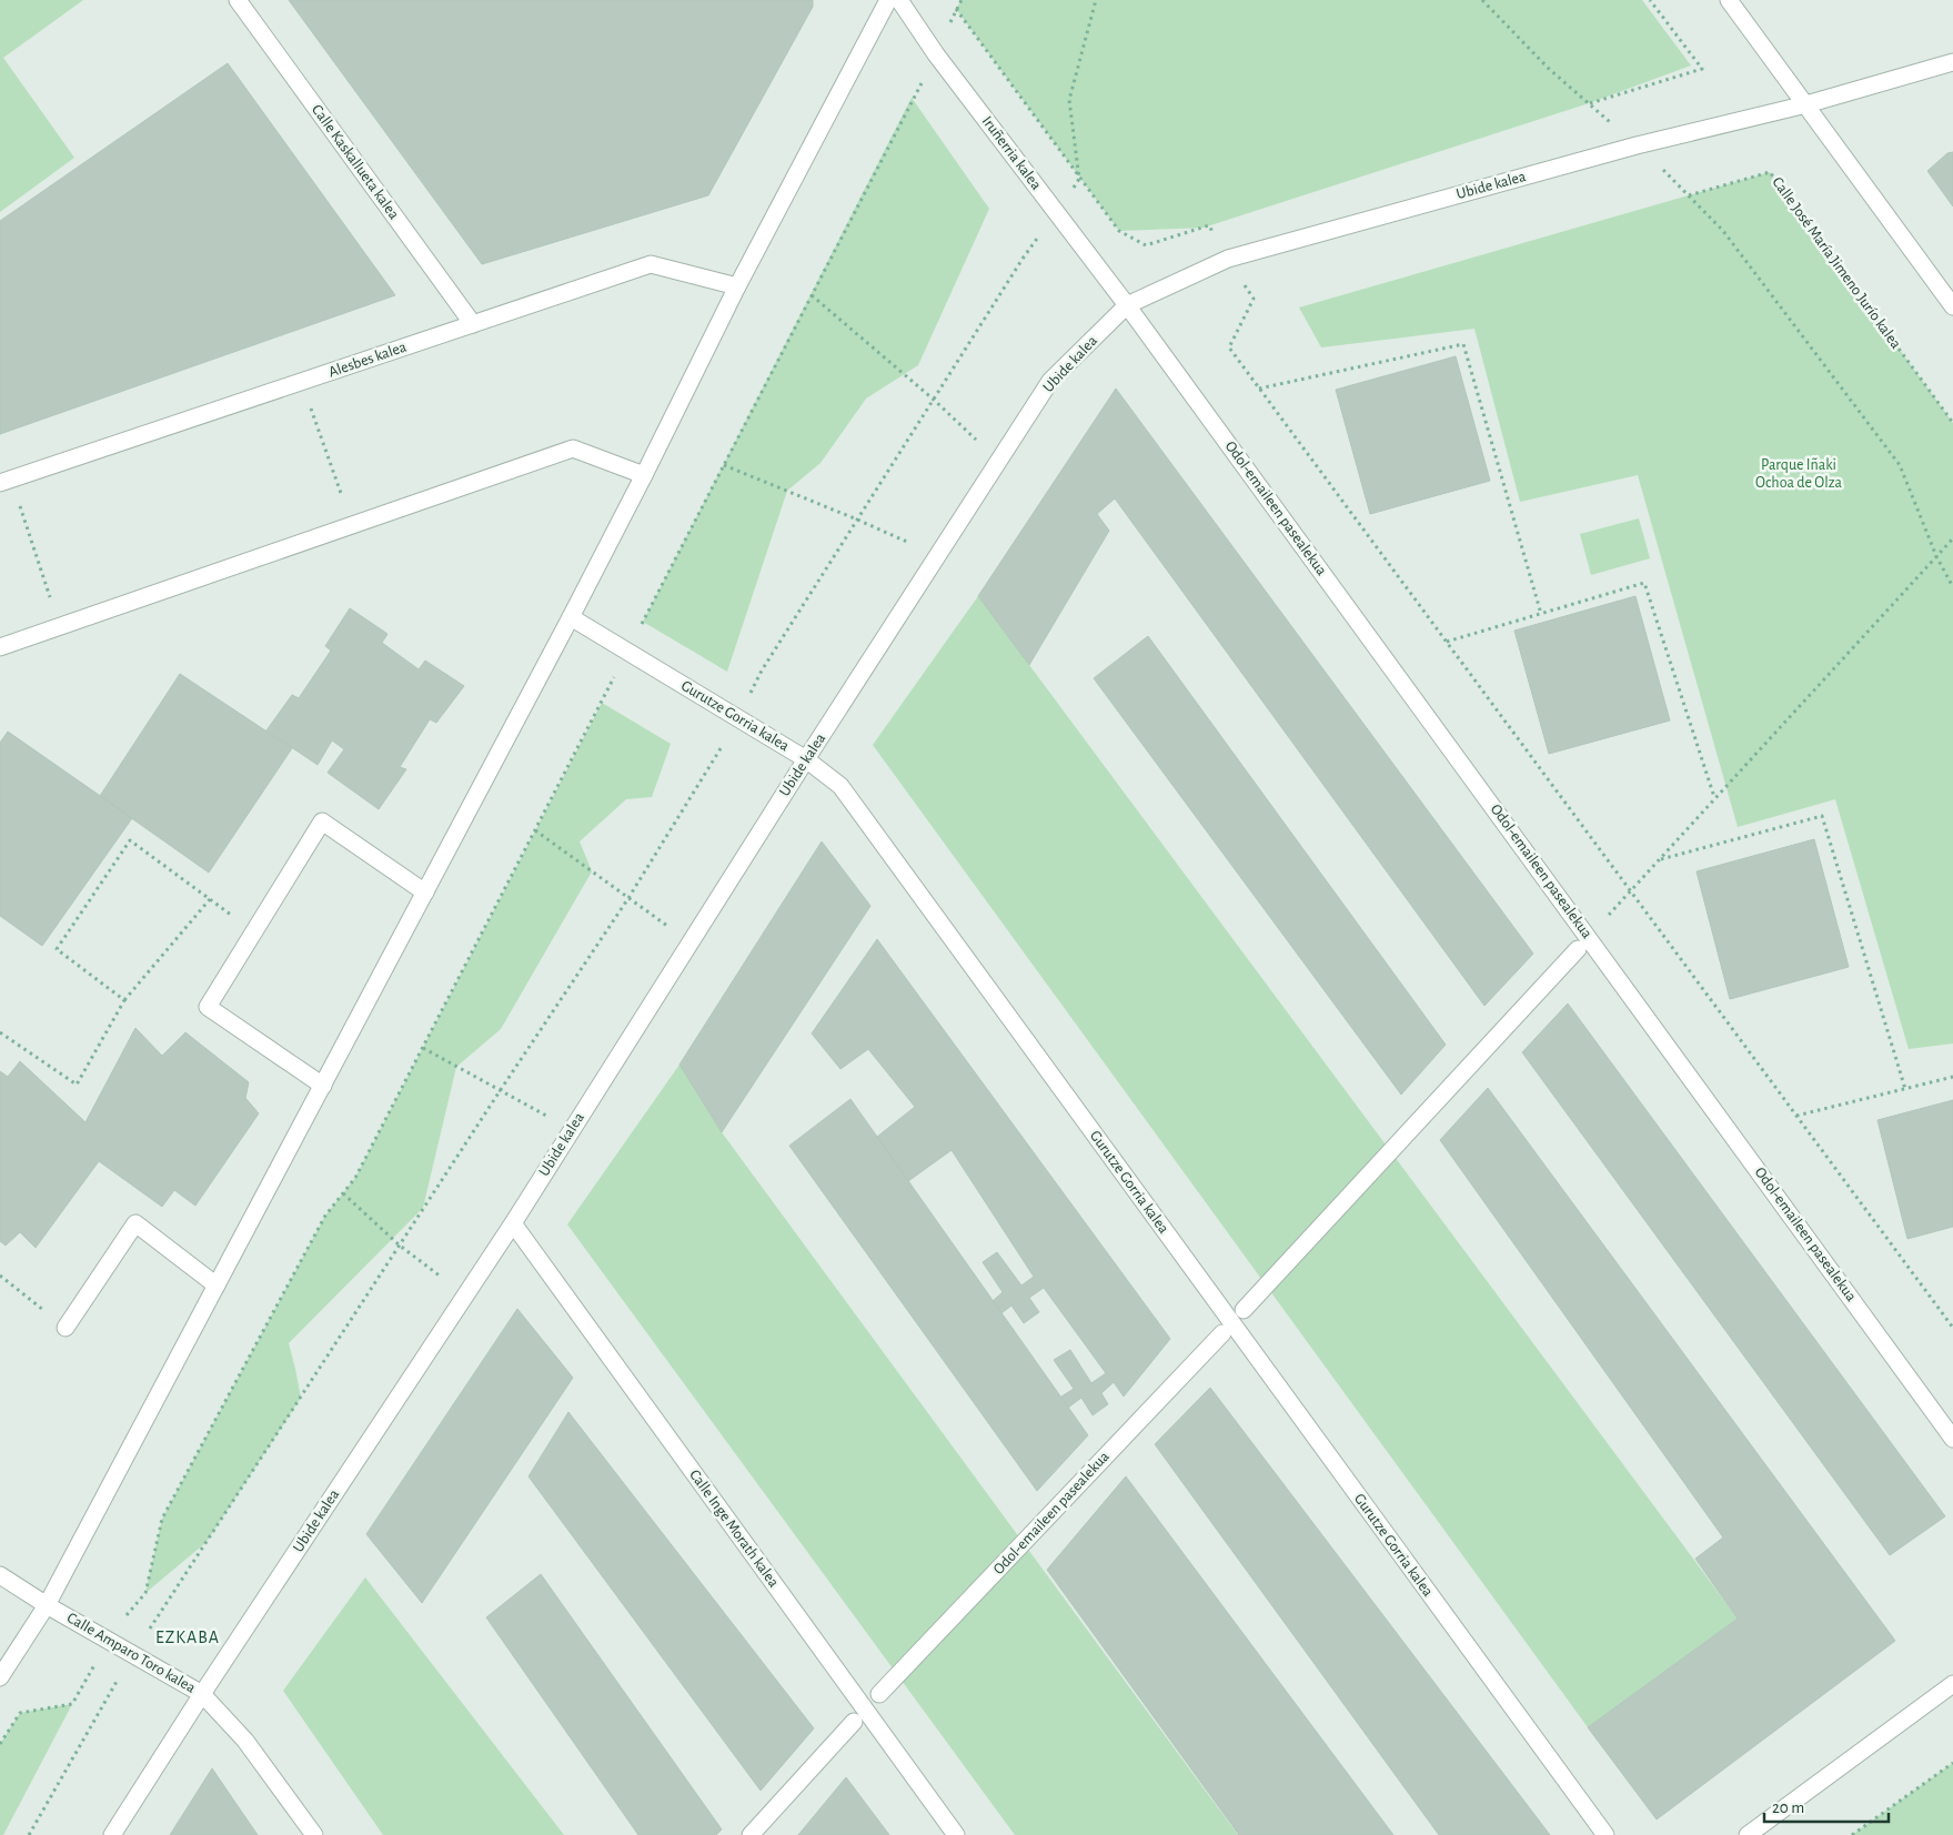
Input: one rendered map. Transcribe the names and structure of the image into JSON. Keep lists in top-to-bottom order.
{
  "streets": {
    "street": [
      "Iruñerria kalea",
      "Calle Kaskallueta kalea",
      "Ubide kalea",
      "Alesbes kalea",
      "Odol-emaileen pasealekua",
      "Gurutze Gorria kalea",
      "Calle Inge Morath kalea",
      "Calle Amparo Toro kalea"
    ],
    "path": ["Calle José María Jimeno Jurío kalea"]
  },
  "crossings": [
    ["Iruñerria kalea", "Ubide kalea"],
    ["Iruñerria kalea", "Odol-emaileen pasealekua"],
    ["Calle Kaskallueta kalea", "Alesbes kalea"],
    ["Ubide kalea", "Odol-emaileen pasealekua"],
    ["Ubide kalea", "Gurutze Gorria kalea"],
    ["Ubide kalea", "Calle Inge Morath kalea"],
    ["Ubide kalea", "Calle Amparo Toro kalea"]
  ],
  "districts": ["EZKABA"],
  "parks": ["Parque Iñaki Ochoa de Olza"],
  "scale_bar": "20 m"
}
